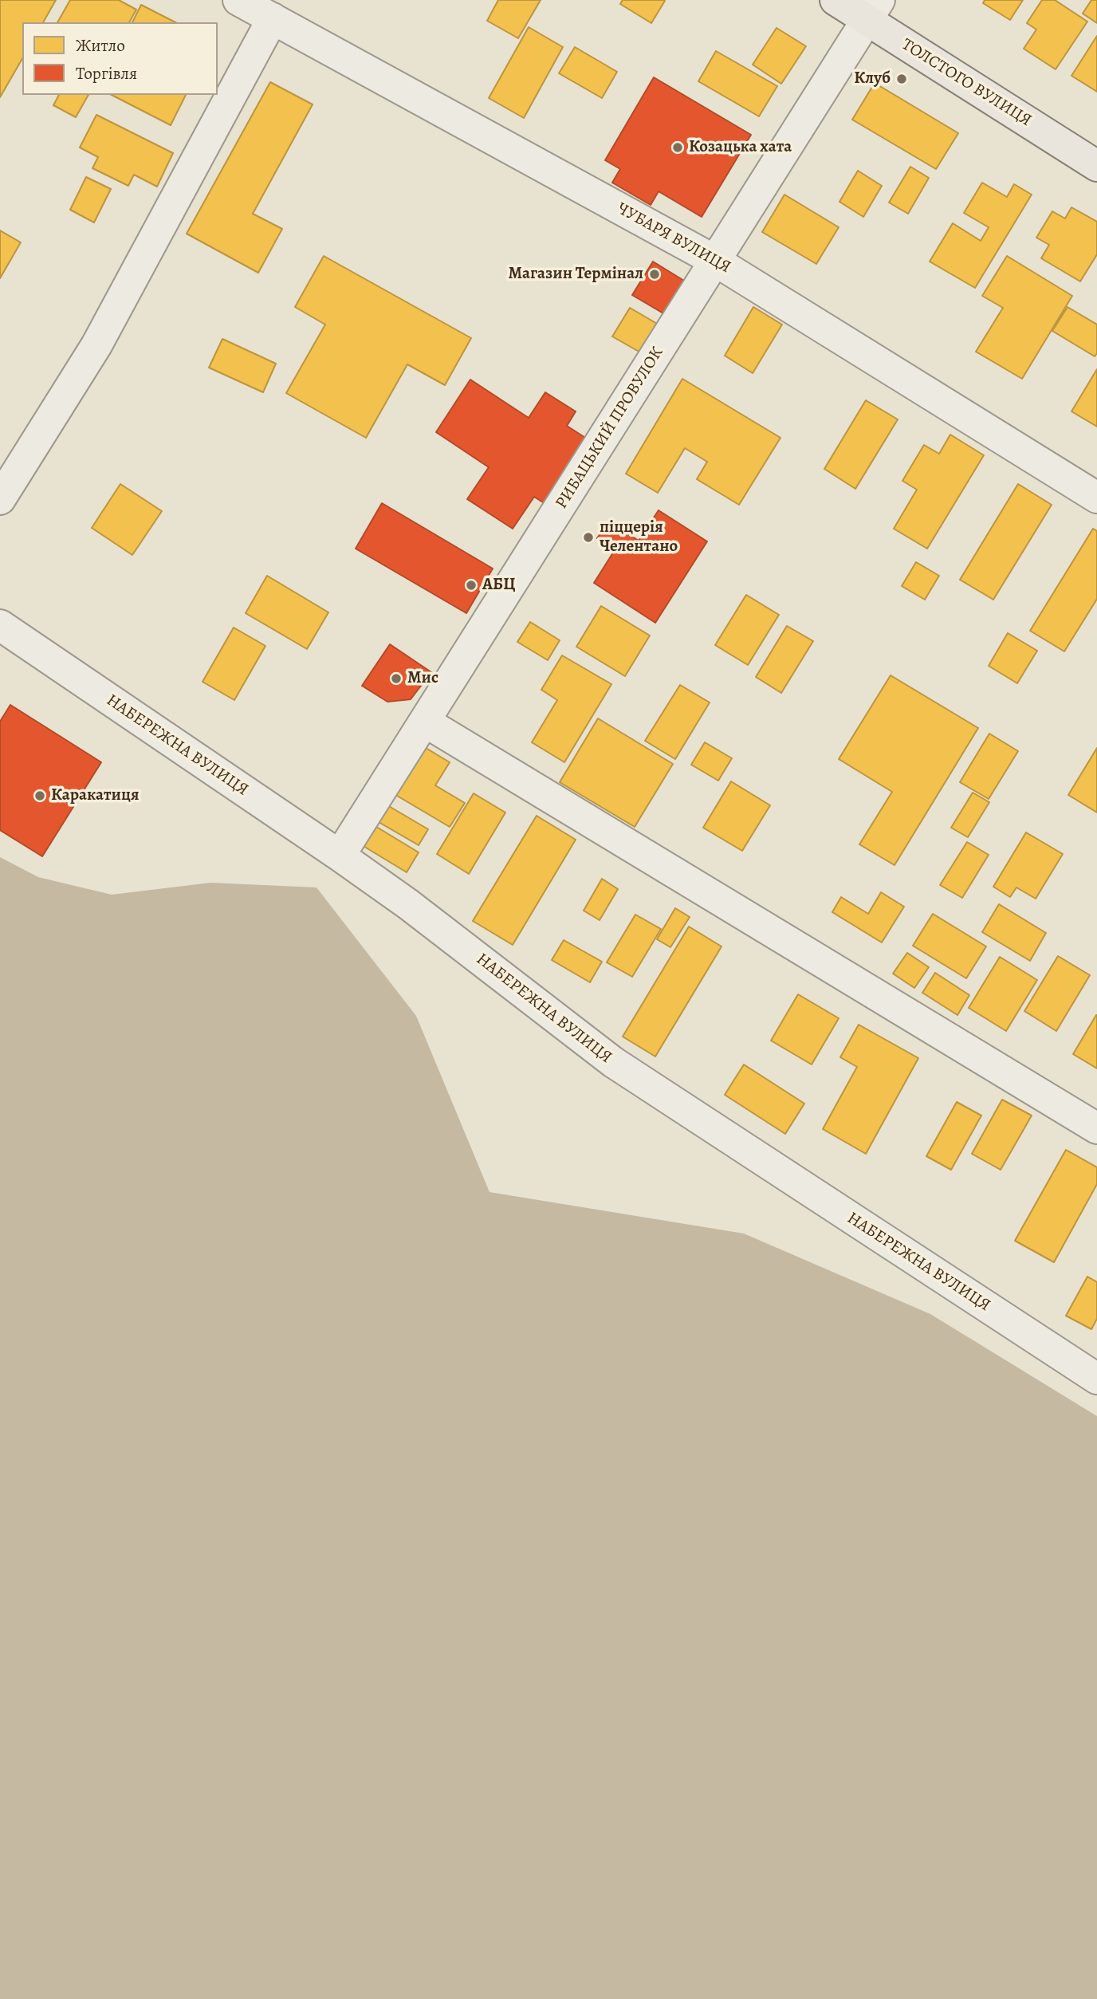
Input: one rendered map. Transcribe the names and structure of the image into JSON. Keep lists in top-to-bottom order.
{
  "streets": {
    "main road": ["ТОЛСТОГО ВУЛИЦЯ"],
    "street": ["ЧУБАРЯ ВУЛИЦЯ", "РИБАЦЬКИЙ ПРОВУЛОК", "НАБЕРЕЖНА ВУЛИЦЯ"]
  },
  "crossings": [
    ["ТОЛСТОГО ВУЛИЦЯ", "РИБАЦЬКИЙ ПРОВУЛОК"],
    ["ЧУБАРЯ ВУЛИЦЯ", "РИБАЦЬКИЙ ПРОВУЛОК"],
    ["РИБАЦЬКИЙ ПРОВУЛОК", "НАБЕРЕЖНА ВУЛИЦЯ"]
  ],
  "places": [
    "Клуб",
    "Козацька хата",
    "Магазин Термінал",
    "піццерія Челентано",
    "АБЦ",
    "Мис",
    "Каракатиця"
  ],
  "legend": ["Житло", "Торгівля"]
}
